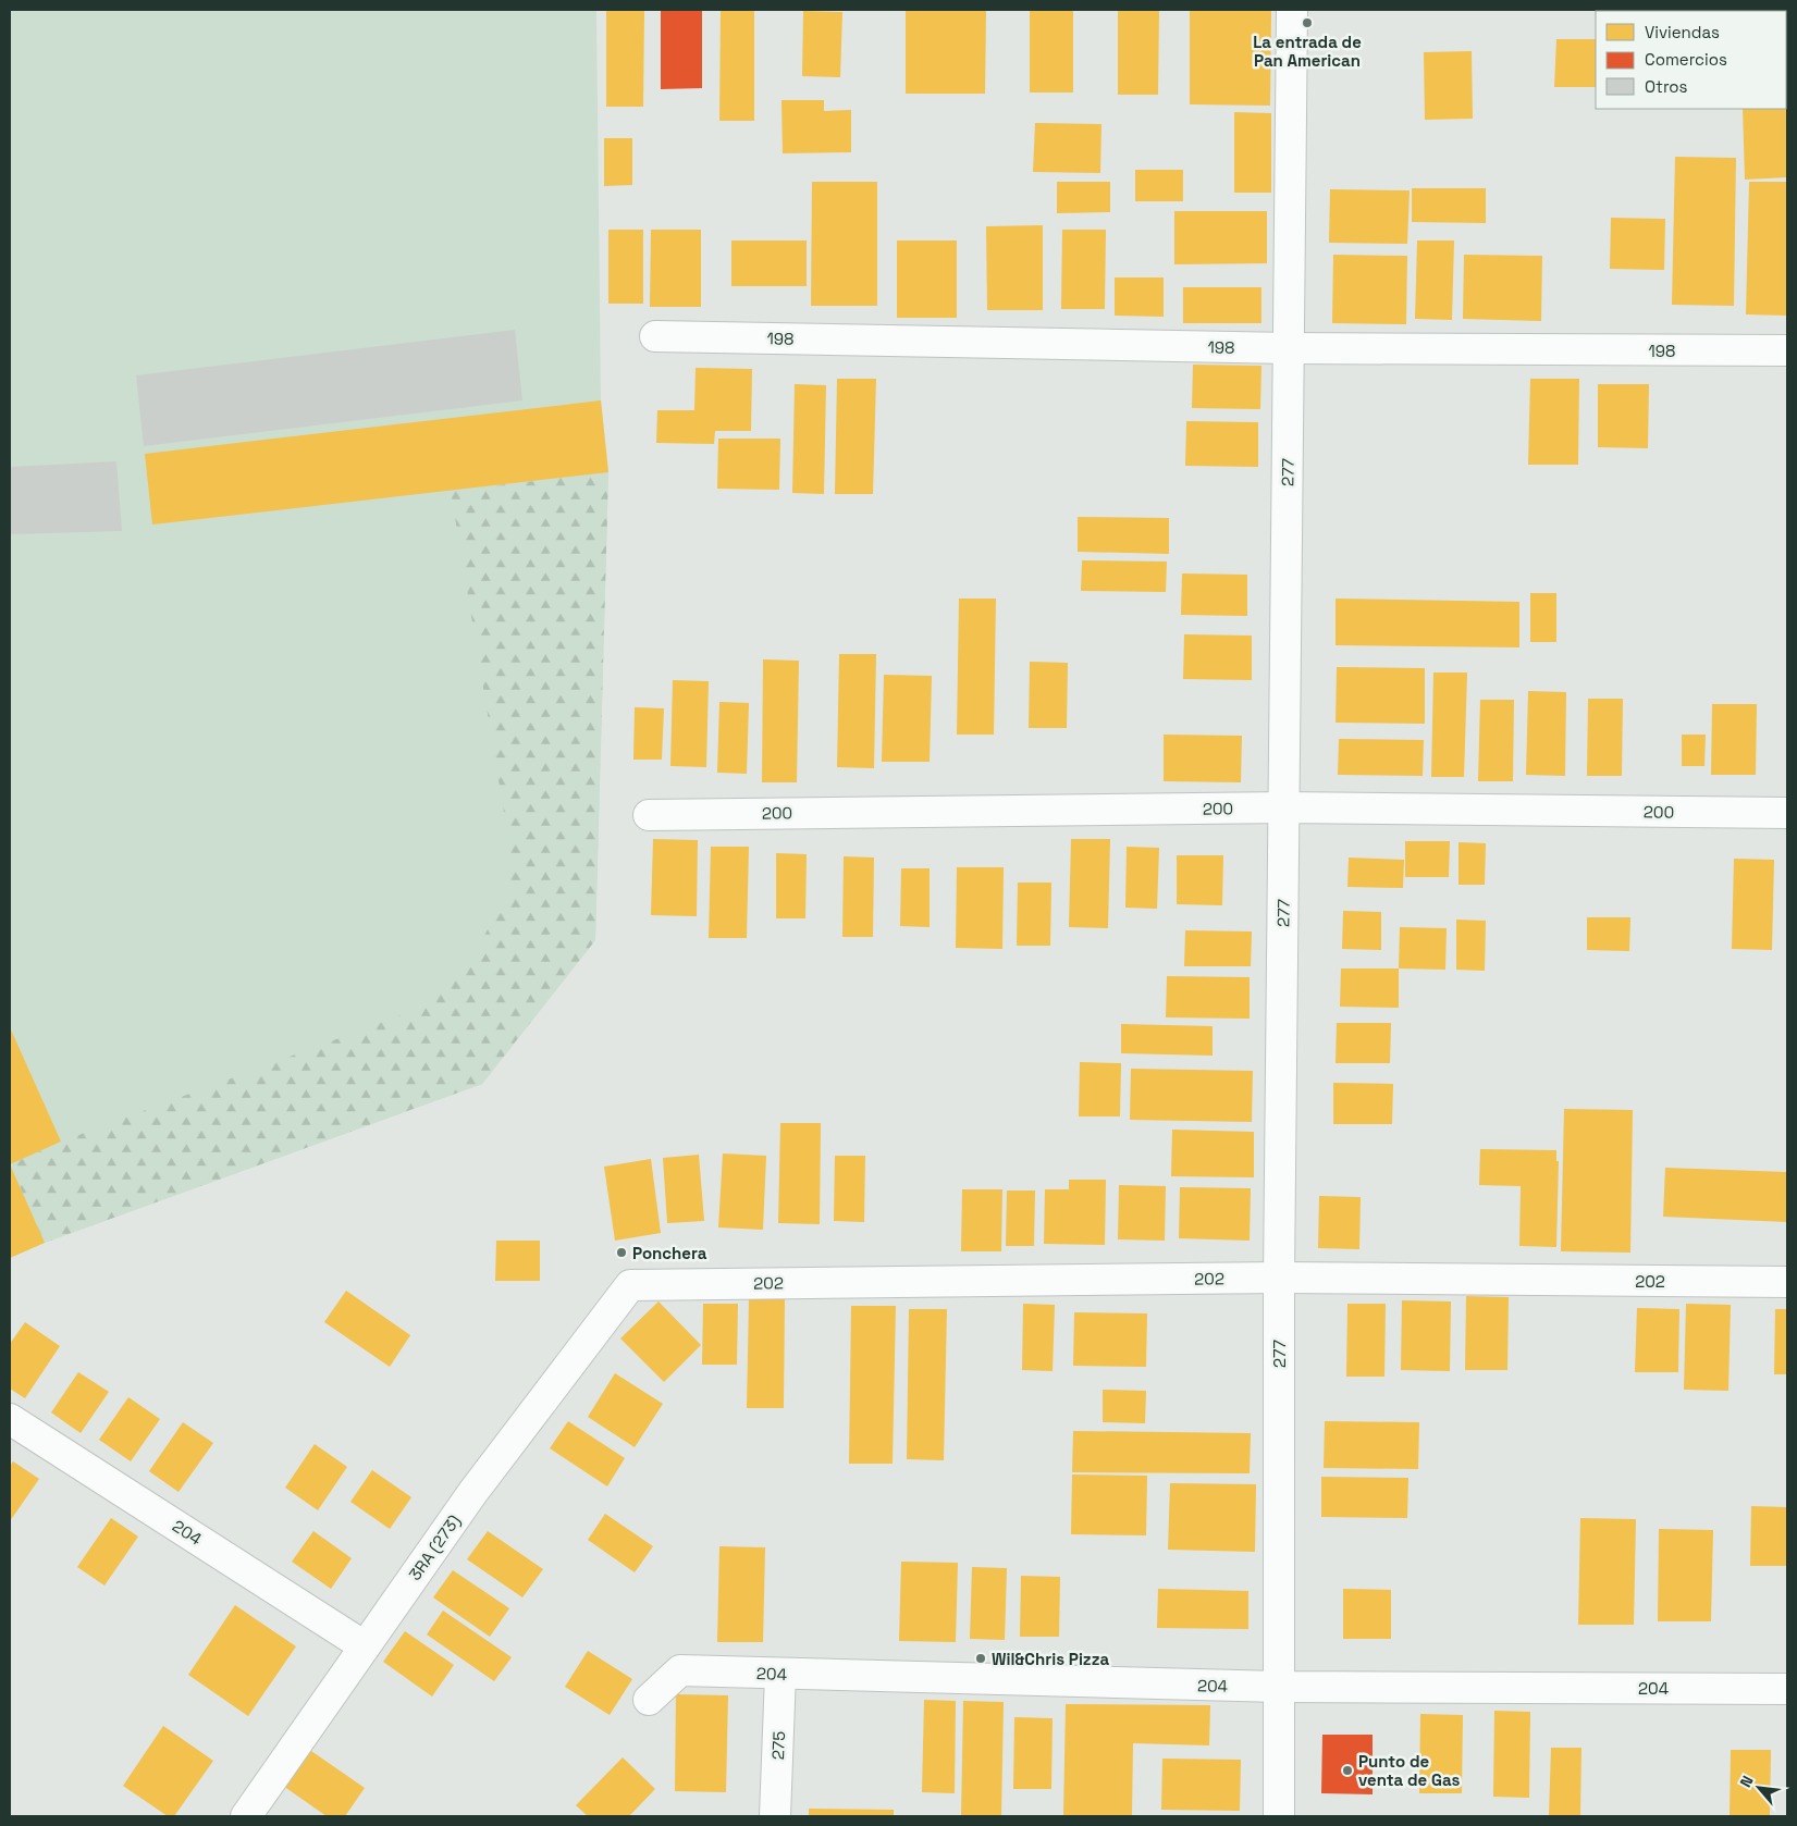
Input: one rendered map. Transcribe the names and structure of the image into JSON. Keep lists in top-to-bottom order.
{
  "streets": {
    "street": [
      "198",
      "277",
      "200",
      "202",
      "204",
      "3RA (273)",
      "275"
    ]
  },
  "crossings": [
    ["198", "277"],
    ["277", "200"],
    ["277", "202"],
    ["277", "204"],
    ["202", "3RA (273)"],
    ["204", "3RA (273)"],
    ["204", "275"]
  ],
  "places": [
    "La entrada de Pan American",
    "Ponchera",
    "Wil&Chris Pizza",
    "Punto de venta de Gas"
  ],
  "legend": ["Viviendas", "Comercios", "Otros"],
  "north": "top left"
}
